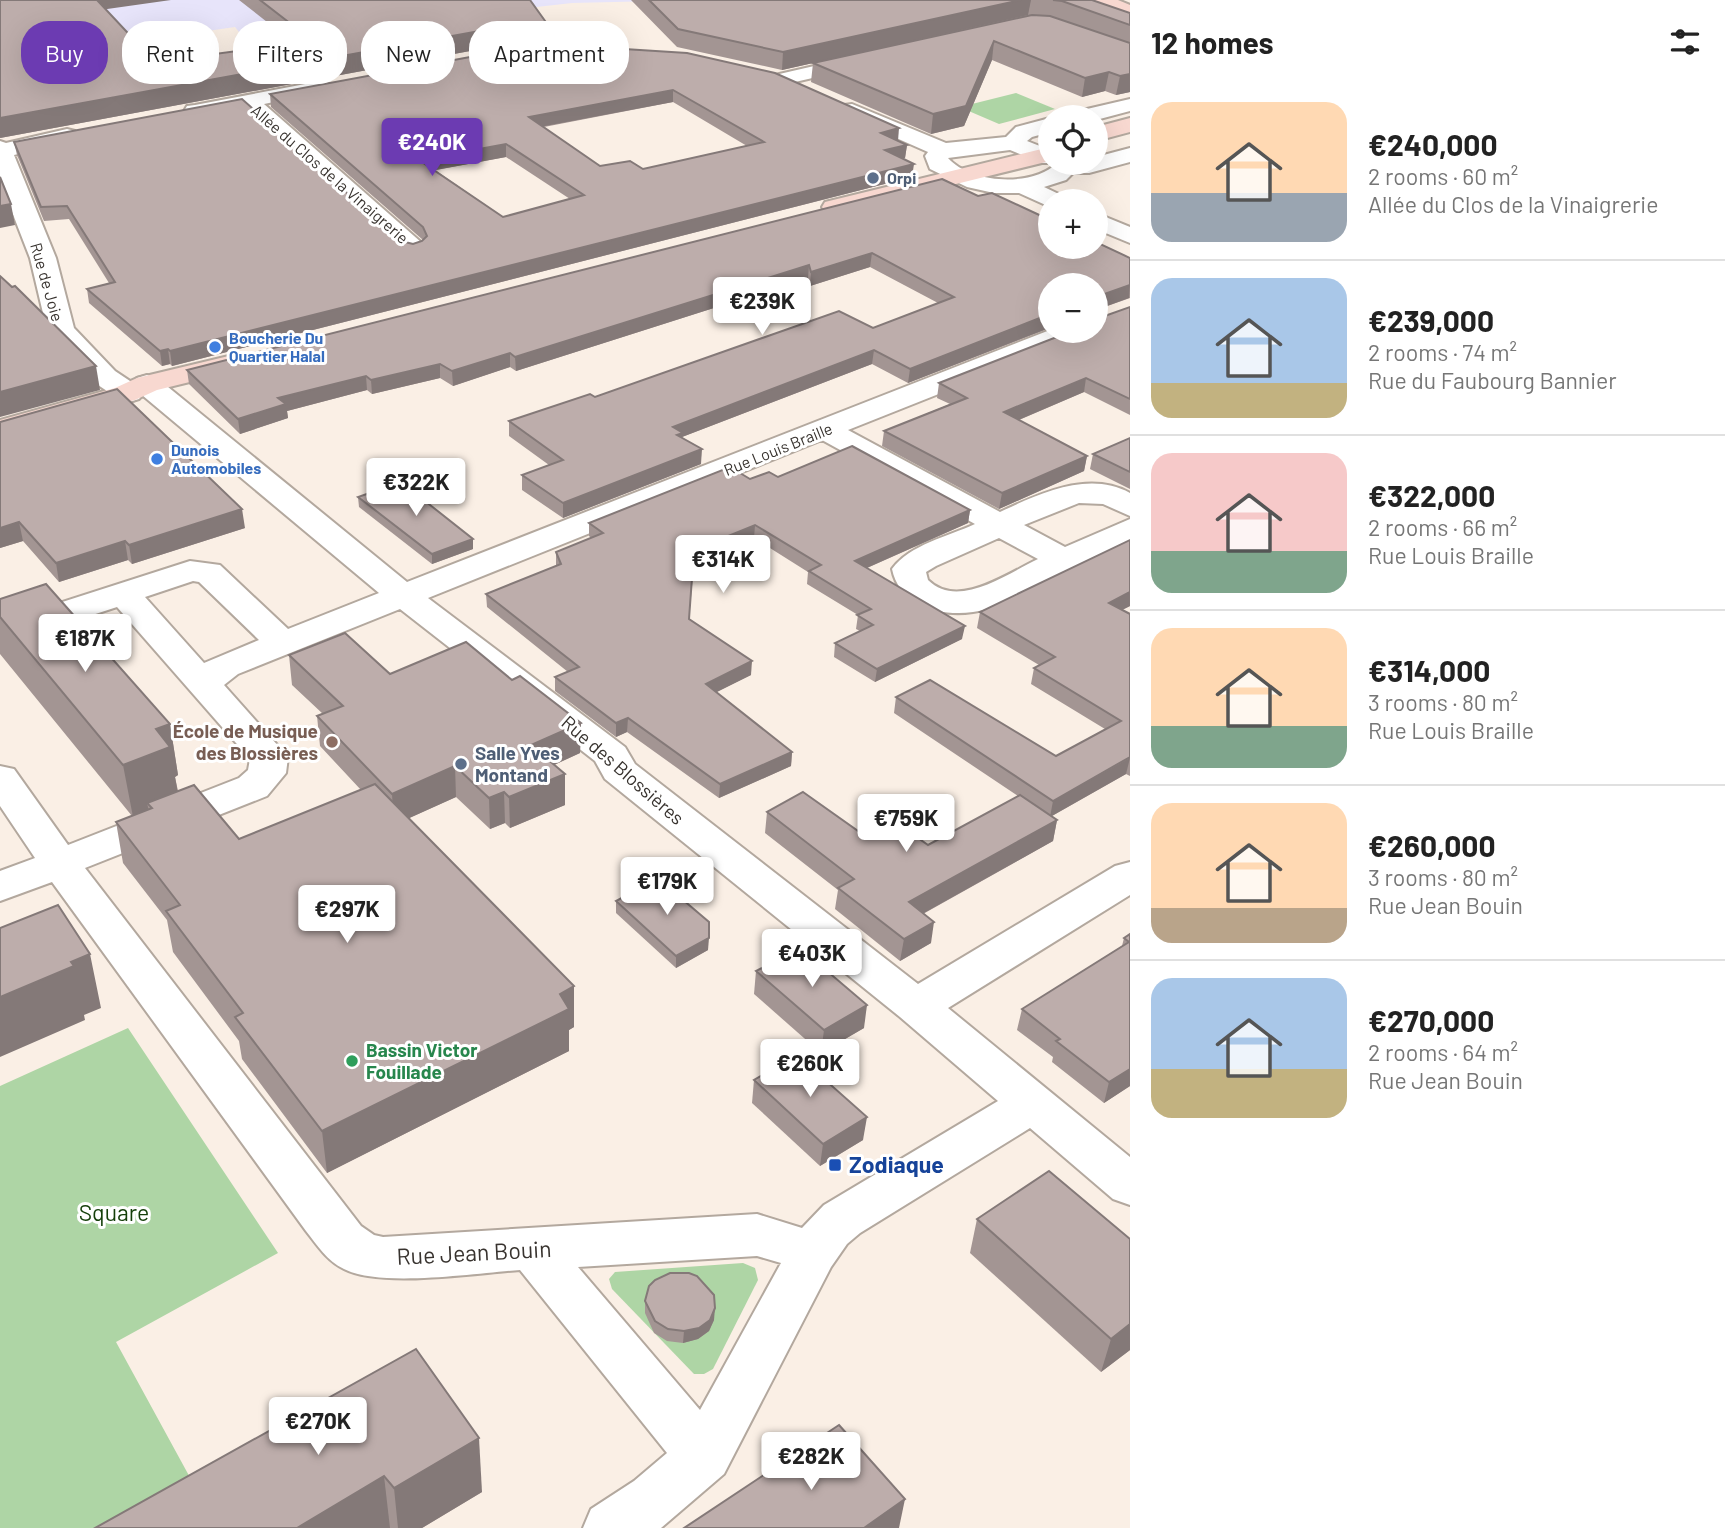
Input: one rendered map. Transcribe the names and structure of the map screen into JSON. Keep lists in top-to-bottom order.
{
  "streets": {
    "street": [
      "Allée du Clos de la Vinaigrerie",
      "Rue de Joie",
      "Rue Louis Braille",
      "Rue des Blossières",
      "Rue Jean Bouin"
    ]
  },
  "crossings": [
    ["Rue de Joie", "Rue des Blossières"],
    ["Rue Louis Braille", "Rue des Blossières"]
  ],
  "parks": ["Square"],
  "places": {
    "other": [
      "Orpi",
      "Boucherie Du Quartier Halal",
      "Dunois Automobiles",
      "École de Musique des Blossières",
      "Salle Yves Montand",
      "Bassin Victor Fouillade"
    ],
    "transit": ["Zodiaque"]
  },
  "page": {
    "heading": "12 homes",
    "chip": [
      "Buy",
      "Rent",
      "Filters",
      "New",
      "Apartment"
    ],
    "list": [
      {
        "name": "€240,000",
        "note": "2 rooms · 60 m² · Allée du Clos de la Vinaigrerie"
      },
      {
        "name": "€239,000",
        "note": "2 rooms · 74 m² · Rue du Faubourg Bannier"
      },
      {
        "name": "€322,000",
        "note": "2 rooms · 66 m² · Rue Louis Braille"
      },
      {
        "name": "€314,000",
        "note": "3 rooms · 80 m² · Rue Louis Braille"
      },
      {
        "name": "€260,000",
        "note": "3 rooms · 80 m² · Rue Jean Bouin"
      },
      {
        "name": "€270,000",
        "note": "2 rooms · 64 m² · Rue Jean Bouin"
      }
    ],
    "map_buttons": ["+", "−"],
    "price": [
      "€240K",
      "€239K",
      "€322K",
      "€314K",
      "€187K",
      "€759K",
      "€179K",
      "€297K",
      "€403K",
      "€260K",
      "€270K",
      "€282K"
    ]
  }
}
